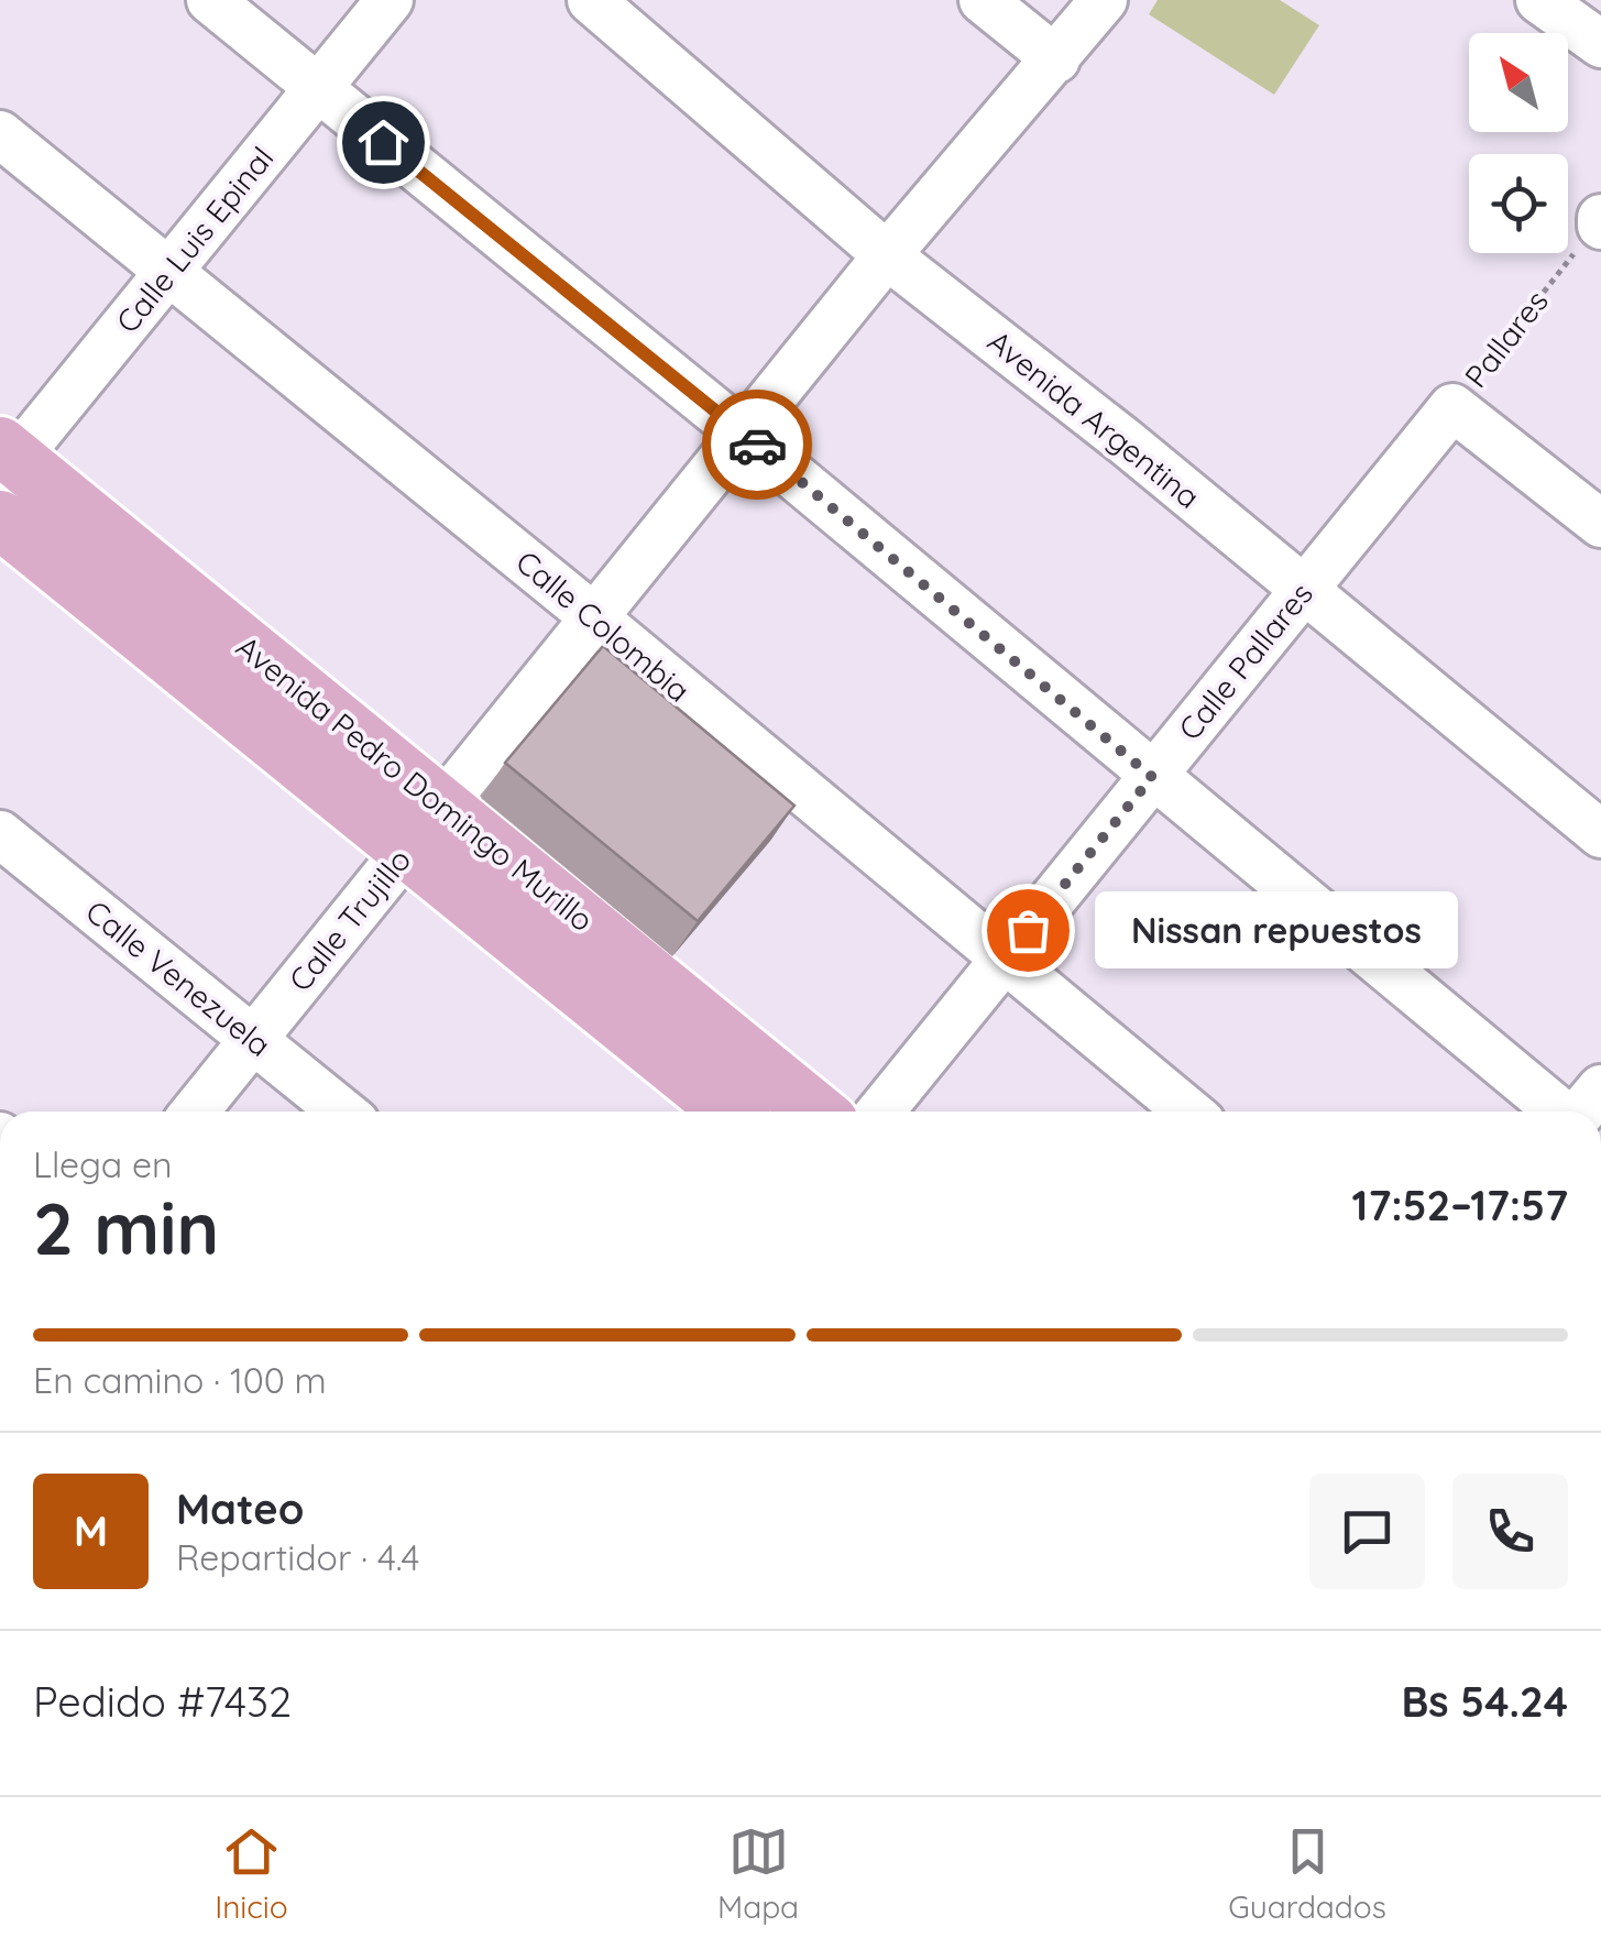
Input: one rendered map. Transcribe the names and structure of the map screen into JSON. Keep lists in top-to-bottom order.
{
  "streets": {
    "main road": ["Avenida Pedro Domingo Murillo"],
    "street": [
      "Calle Luis Epinal",
      "Avenida Argentina",
      "Calle Colombia",
      "Calle Pallares",
      "Calle Trujillo",
      "Calle Venezuela"
    ],
    "path": ["Pallares"]
  },
  "crossings": [
    ["Calle Luis Epinal", "Calle Colombia"],
    ["Calle Luis Epinal", "Avenida Pedro Domingo Murillo"],
    ["Pallares", "Calle Pallares"],
    ["Avenida Argentina", "Calle Pallares"],
    ["Avenida Argentina", "Calle Trujillo"],
    ["Calle Colombia", "Calle Pallares"],
    ["Calle Colombia", "Calle Trujillo"],
    ["Avenida Pedro Domingo Murillo", "Calle Trujillo"],
    ["Calle Trujillo", "Calle Venezuela"]
  ],
  "places": ["Nissan repuestos"],
  "north": "top left",
  "page": {
    "bubble": "Nissan repuestos",
    "heading": ["2 min", "Llega en", "17:52–17:57"],
    "panel": [
      "Mateo",
      "Repartidor · 4.4",
      "Pedido #7432",
      "Bs 54.24"
    ],
    "bar": "En camino · 100 m",
    "round": "M",
    "tabs": ["Inicio", "Mapa", "Guardados"]
  }
}
